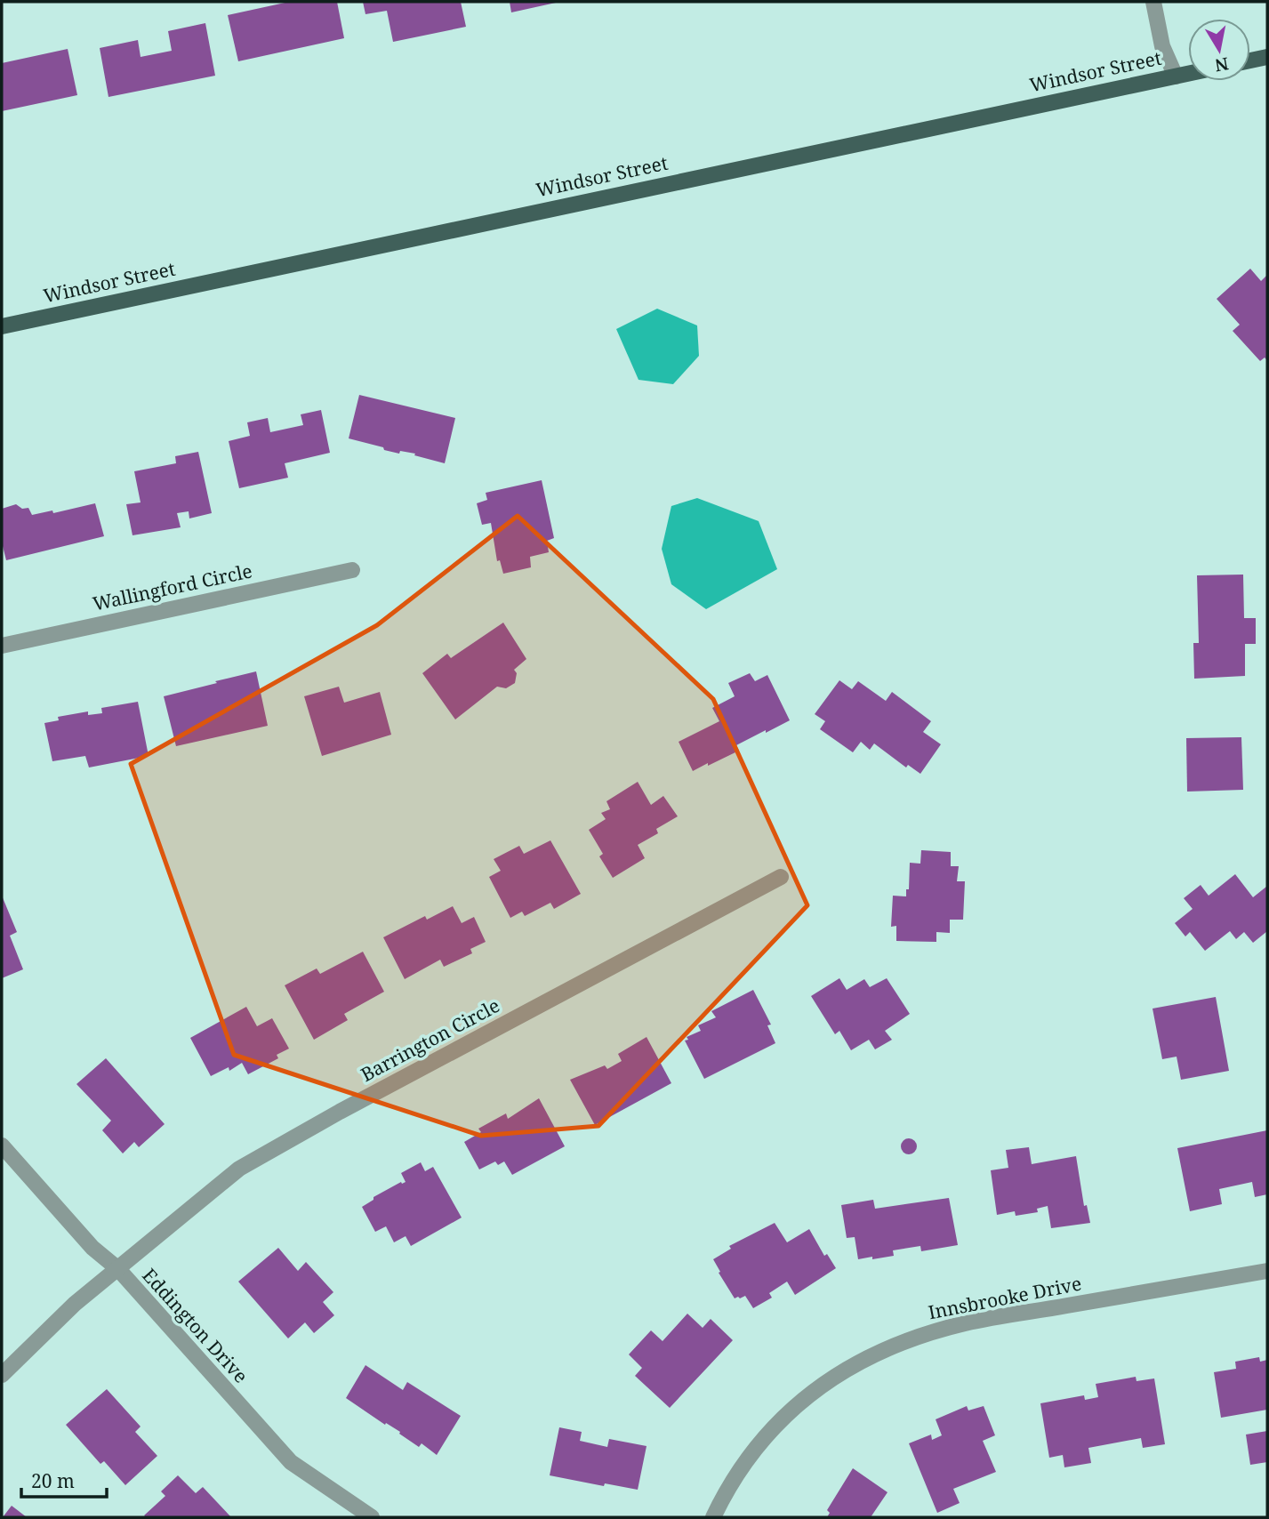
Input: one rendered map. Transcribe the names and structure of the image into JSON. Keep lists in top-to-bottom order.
{
  "streets": {
    "main road": ["Windsor Street"],
    "street": [
      "Wallingford Circle",
      "Barrington Circle",
      "Innsbrooke Drive",
      "Eddington Drive"
    ]
  },
  "crossings": [
    ["Barrington Circle", "Eddington Drive"]
  ],
  "scale_bar": "20 m",
  "north": "bottom"
}
